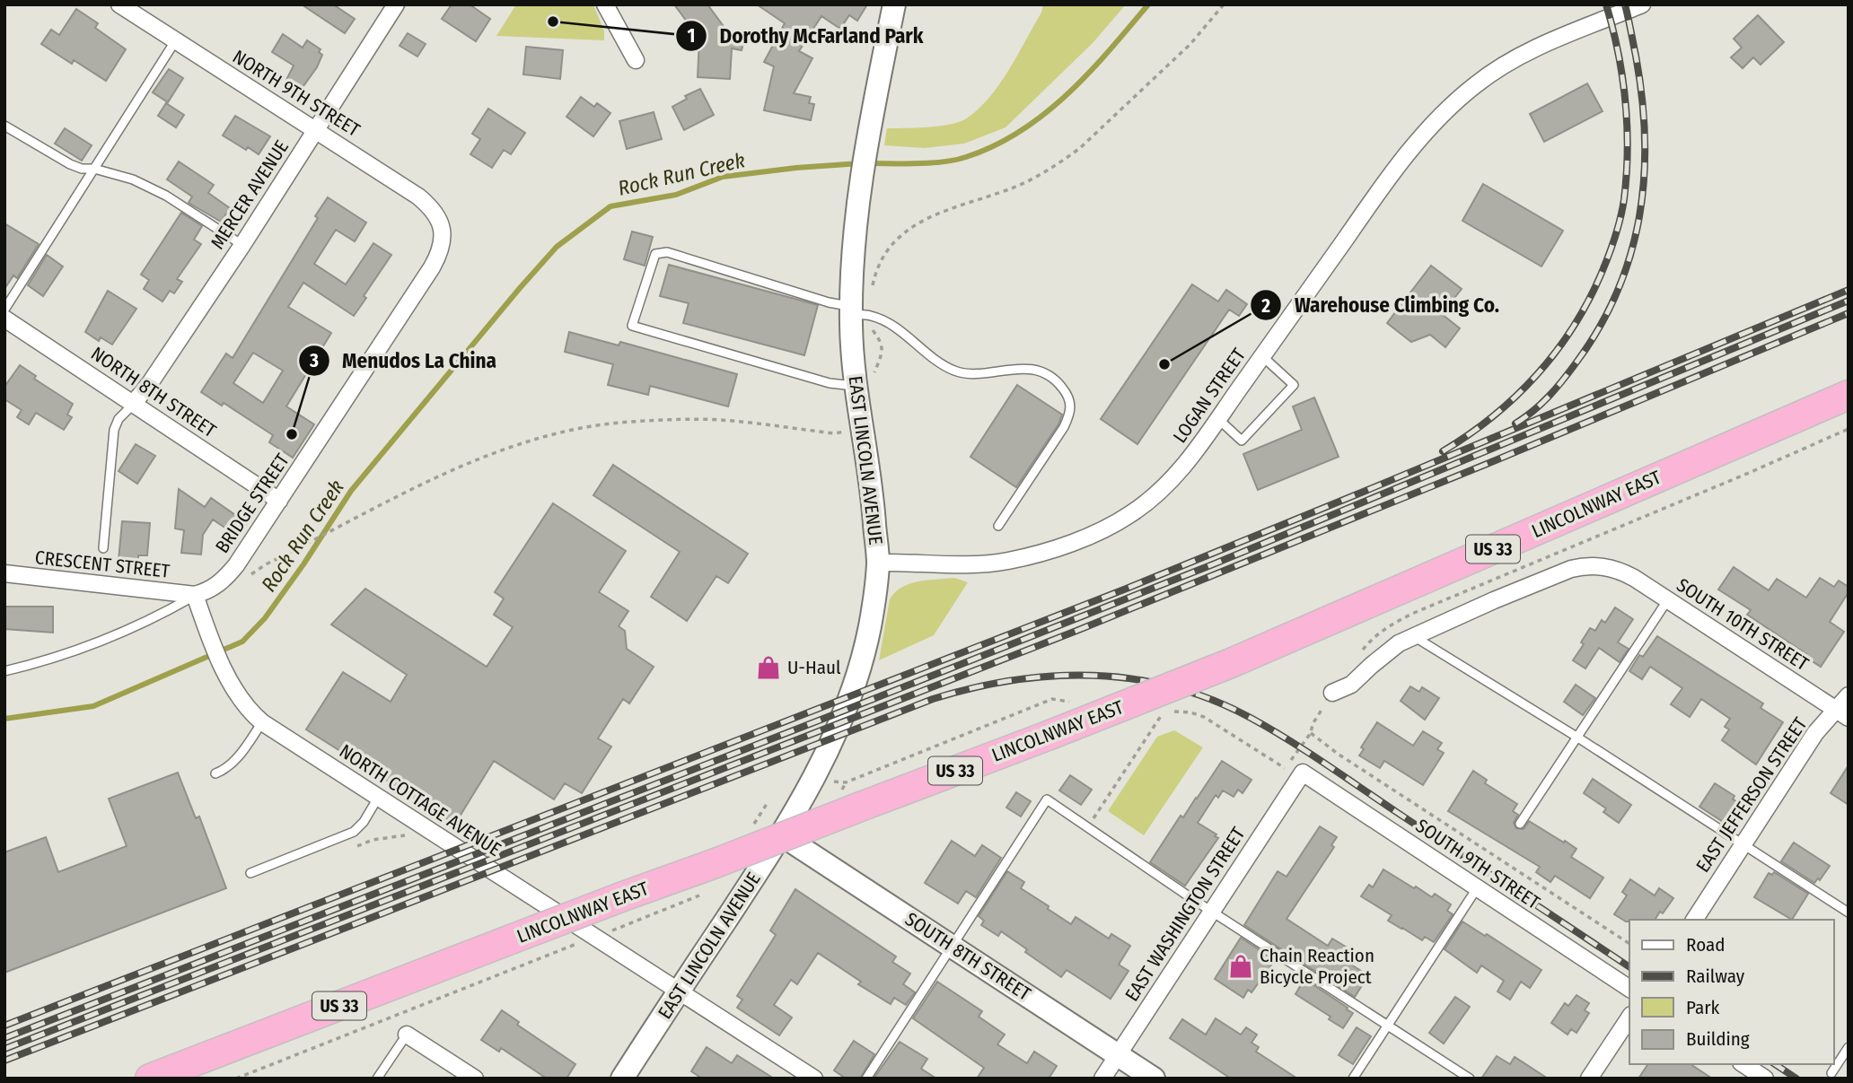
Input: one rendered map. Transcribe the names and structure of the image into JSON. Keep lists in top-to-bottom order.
{
  "streets": {
    "highway": ["LINCOLNWAY EAST", "US 33"],
    "main road": ["EAST LINCOLN AVENUE", "SOUTH 8TH STREET"],
    "street": [
      "NORTH 9TH STREET",
      "MERCER AVENUE",
      "NORTH 8TH STREET",
      "LOGAN STREET",
      "BRIDGE STREET",
      "CRESCENT STREET",
      "SOUTH 10TH STREET",
      "EAST JEFFERSON STREET",
      "NORTH COTTAGE AVENUE",
      "SOUTH 9TH STREET",
      "EAST WASHINGTON STREET"
    ]
  },
  "crossings": [
    ["NORTH 9TH STREET", "MERCER AVENUE"],
    ["NORTH 9TH STREET", "BRIDGE STREET"],
    ["MERCER AVENUE", "NORTH 8TH STREET"],
    ["NORTH 8TH STREET", "BRIDGE STREET"],
    ["LOGAN STREET", "EAST LINCOLN AVENUE"],
    ["EAST LINCOLN AVENUE", "NORTH COTTAGE AVENUE"],
    ["EAST LINCOLN AVENUE", "SOUTH 8TH STREET"],
    ["BRIDGE STREET", "CRESCENT STREET"],
    ["BRIDGE STREET", "NORTH COTTAGE AVENUE"],
    ["CRESCENT STREET", "NORTH COTTAGE AVENUE"],
    ["SOUTH 10TH STREET", "EAST JEFFERSON STREET"],
    ["SOUTH 9TH STREET", "EAST WASHINGTON STREET"],
    ["EAST WASHINGTON STREET", "SOUTH 8TH STREET"]
  ],
  "water": ["Rock Run Creek"],
  "places": {
    "other": ["Dorothy McFarland Park", "Warehouse Climbing Co.", "Menudos La China"],
    "shop": ["U-Haul", "Chain Reaction Bicycle Project"]
  },
  "legend": [
    "Road",
    "Railway",
    "Park",
    "Building"
  ]
}
